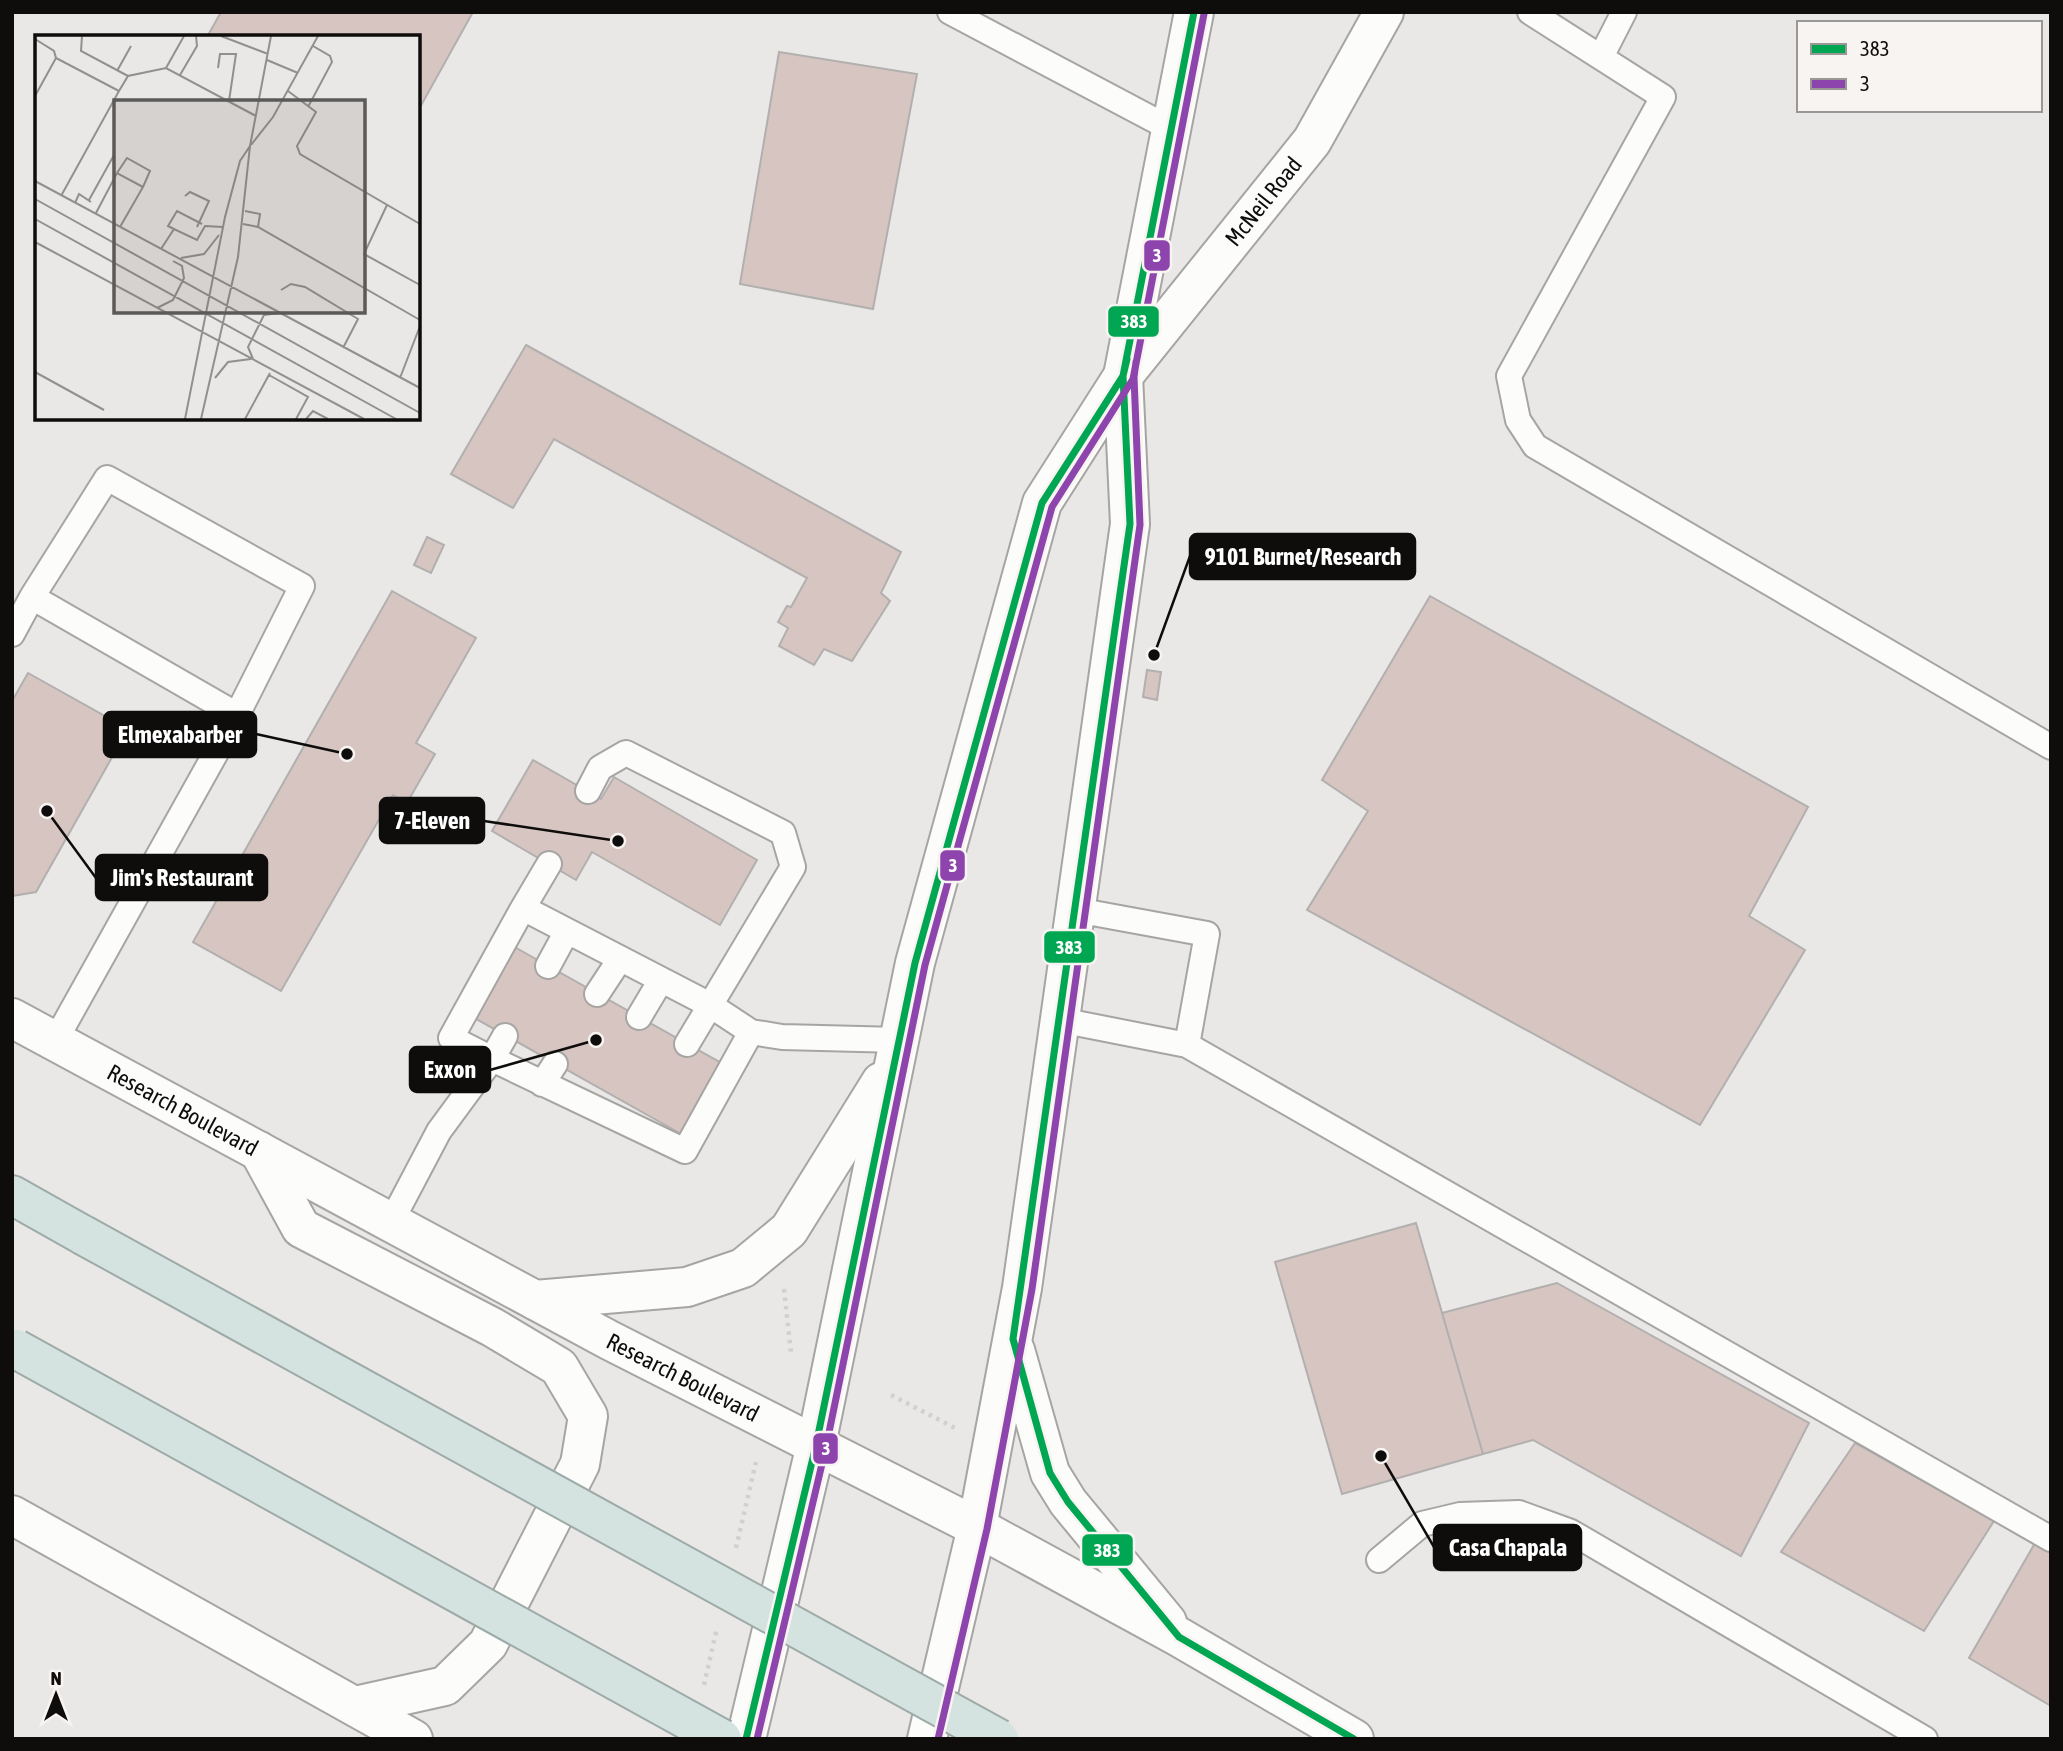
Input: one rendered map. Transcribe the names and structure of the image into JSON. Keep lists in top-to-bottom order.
{
  "streets": {
    "main road": ["McNeil Road", "Research Boulevard"]
  },
  "places": [
    "9101 Burnet/Research",
    "Elmexabarber",
    "Jim's Restaurant",
    "7-Eleven",
    "Exxon",
    "Casa Chapala"
  ],
  "lines": ["transit line 383", "transit line 3"],
  "legend": ["383", "3"],
  "north": "top"
}
